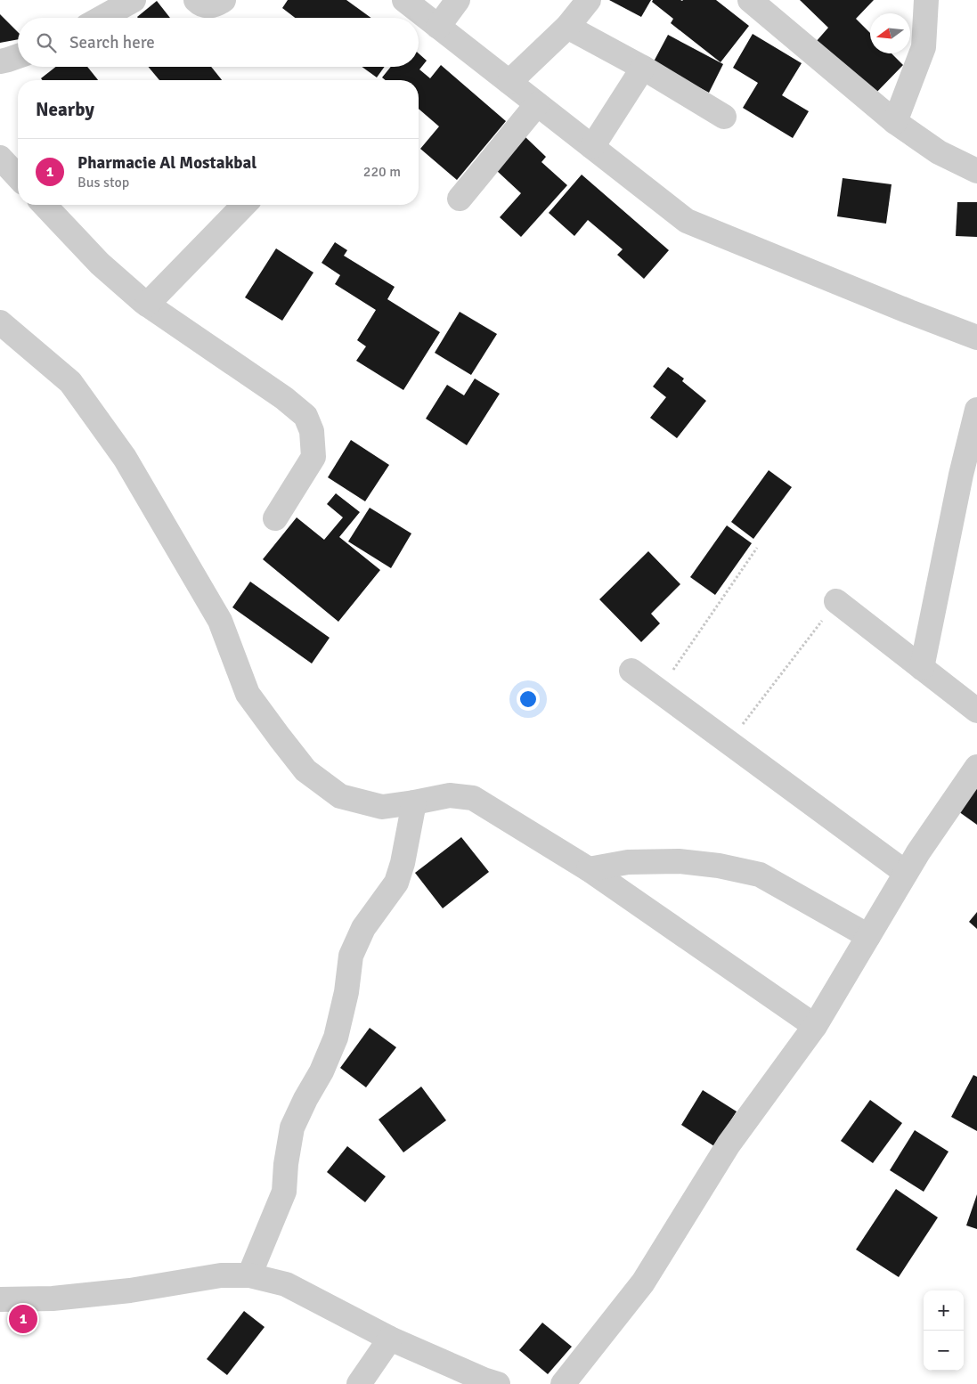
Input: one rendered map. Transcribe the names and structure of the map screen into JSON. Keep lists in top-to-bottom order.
{
  "north": "left",
  "page": {
    "search": "Search here",
    "heading": "Nearby",
    "list": [
      {
        "mark": "1",
        "name": "Pharmacie Al Mostakbal",
        "note": "Bus stop",
        "value": "220 m"
      }
    ],
    "map_buttons": ["+", "−"],
    "pins": "1"
  }
}
